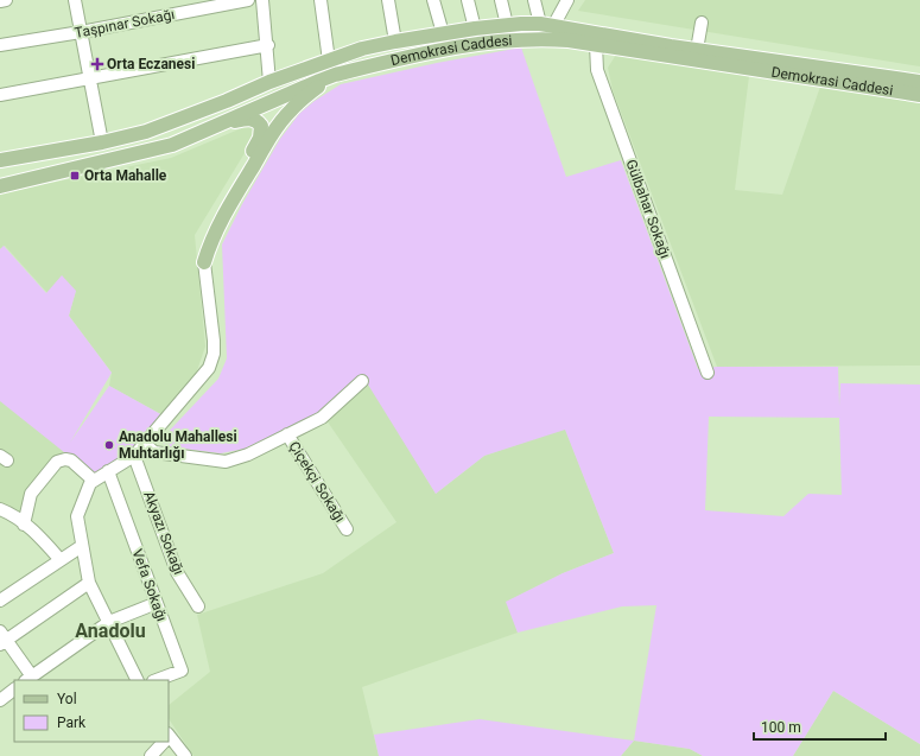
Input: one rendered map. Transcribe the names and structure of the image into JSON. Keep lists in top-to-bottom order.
{
  "streets": {
    "main road": ["Demokrasi Caddesi"],
    "street": [
      "Taşpınar Sokağı",
      "Gülbahar Sokağı",
      "Çiçekçi Sokağı",
      "Akyazı Sokağı",
      "Vefa Sokağı"
    ]
  },
  "crossings": [
    ["Demokrasi Caddesi", "Gülbahar Sokağı"]
  ],
  "districts": ["Anadolu"],
  "places": {
    "health": ["Orta Eczanesi"],
    "transit": ["Orta Mahalle"],
    "other": ["Anadolu Mahallesi Muhtarlığı"]
  },
  "legend": ["Yol", "Park"],
  "scale_bar": "100 m"
}
